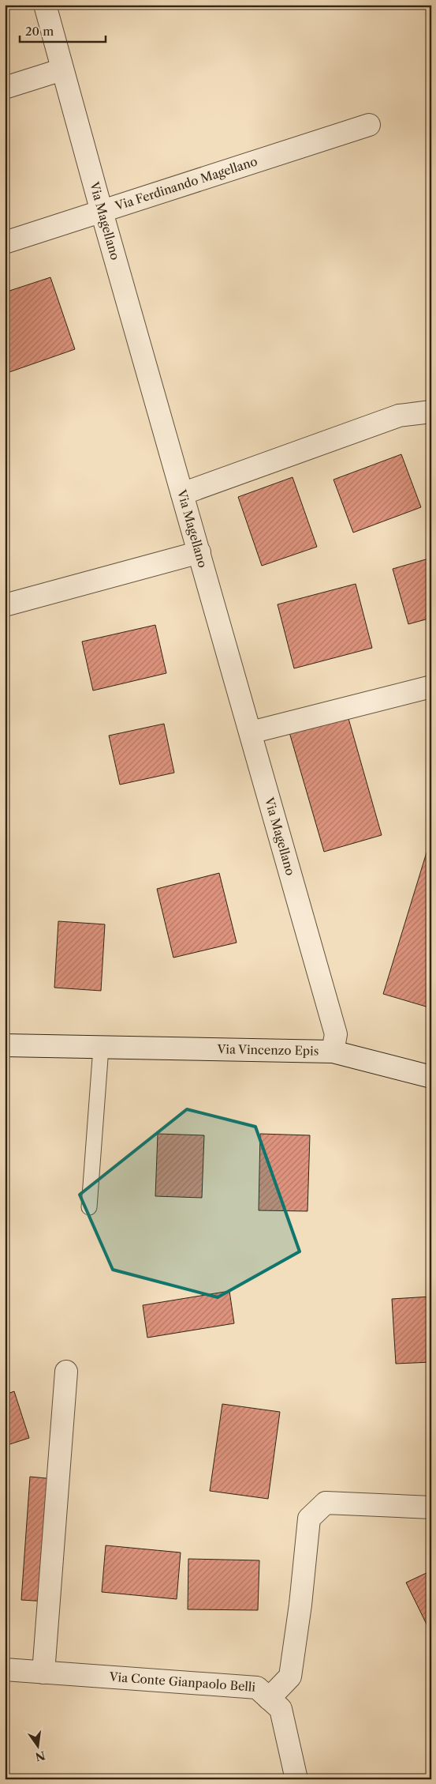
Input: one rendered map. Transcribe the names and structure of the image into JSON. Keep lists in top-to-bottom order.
{
  "streets": {
    "street": [
      "Via Ferdinando Magellano",
      "Via Magellano",
      "Via Vincenzo Epis",
      "Via Conte Gianpaolo Belli"
    ]
  },
  "crossings": [
    ["Via Ferdinando Magellano", "Via Magellano"],
    ["Via Magellano", "Via Vincenzo Epis"]
  ],
  "scale_bar": "20 m",
  "north": "bottom"
}
